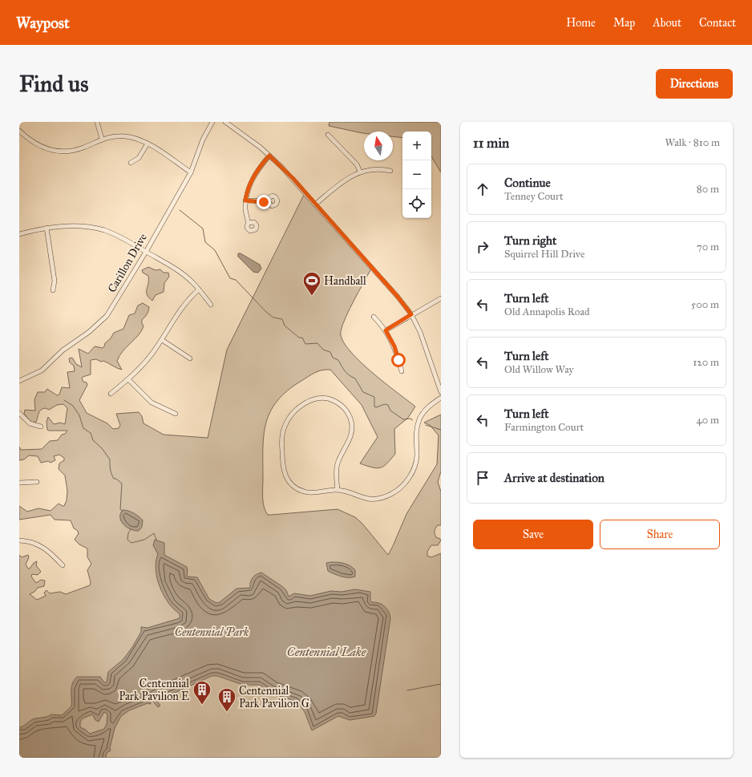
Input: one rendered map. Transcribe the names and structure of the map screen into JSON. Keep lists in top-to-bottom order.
{
  "streets": {
    "street": ["Carillon Drive"]
  },
  "water": ["Centennial Lake"],
  "parks": ["Centennial Park"],
  "places": {
    "sports": ["Handball"],
    "building": ["Centennial Park Pavilion E", "Centennial Park Pavilion G"]
  },
  "north": "top",
  "page": {
    "header": "Waypost",
    "nav": [
      "Home",
      "Map",
      "About",
      "Contact"
    ],
    "buttons": [
      "Directions",
      ["Save", "Share"]
    ],
    "title": "Find us",
    "heading": ["11 min", "Walk · 810 m"],
    "map_buttons": ["+", "−"],
    "list": [
      ["Continue", "Tenney Court", "80 m"],
      ["Turn right", "Squirrel Hill Drive", "70 m"],
      ["Turn left", "Old Annapolis Road", "500 m"],
      ["Turn left", "Old Willow Way", "120 m"],
      ["Turn left", "Farmington Court", "40 m"],
      "Arrive at destination"
    ]
  }
}
